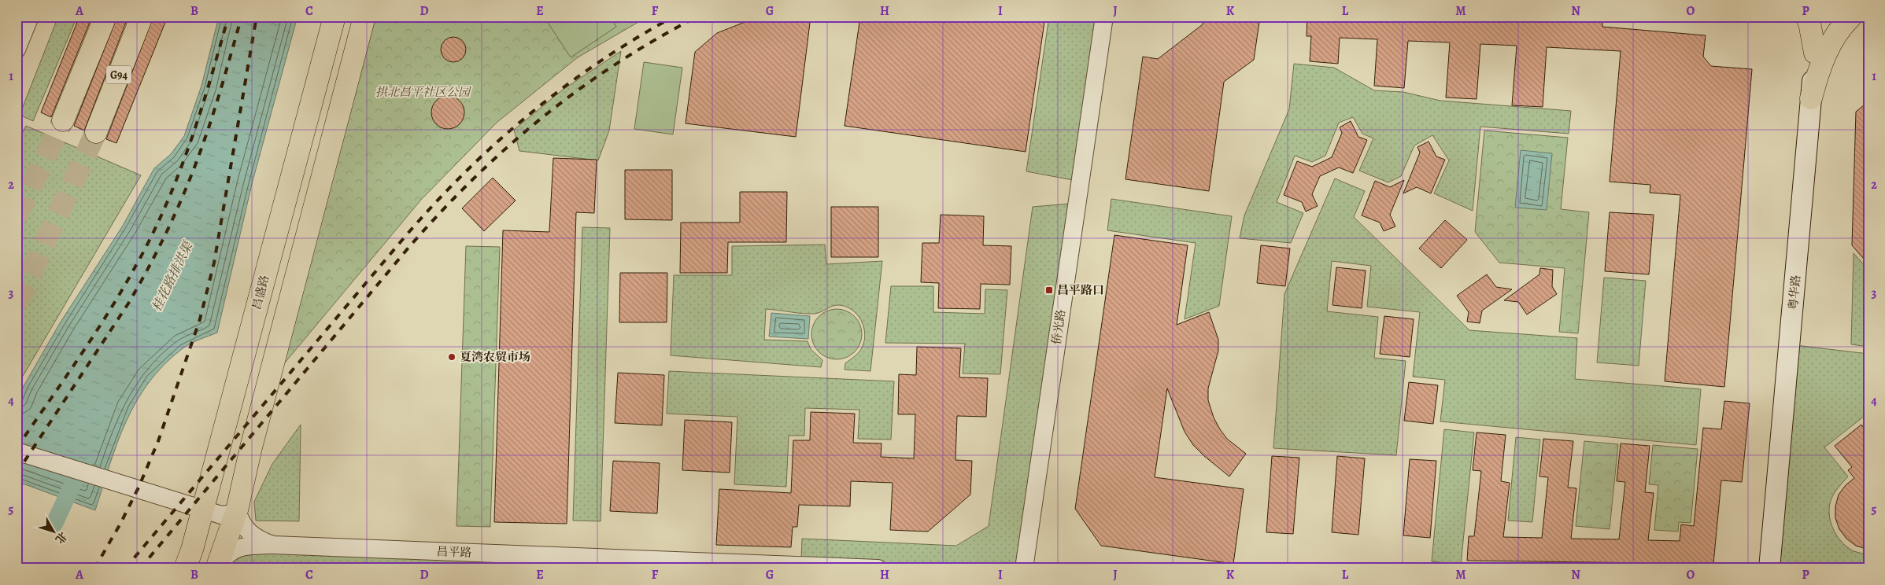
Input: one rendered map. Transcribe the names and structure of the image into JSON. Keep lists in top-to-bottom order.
{
  "streets": {
    "main road": ["G94", "昌盛路", "粤华路"],
    "street": ["侨光路", "昌平路"]
  },
  "water": ["桂花路排洪渠"],
  "parks": ["拱北昌平社区公园"],
  "places": {
    "transit": ["昌平路口"],
    "other": ["夏湾农贸市场"]
  },
  "north": "bottom right",
  "grid": {
    "columns": [
      "A",
      "B",
      "C",
      "D",
      "E",
      "F",
      "G",
      "H",
      "I",
      "J",
      "K",
      "L",
      "M",
      "N",
      "O",
      "P"
    ],
    "rows": [
      "1",
      "2",
      "3",
      "4",
      "5"
    ]
  }
}
